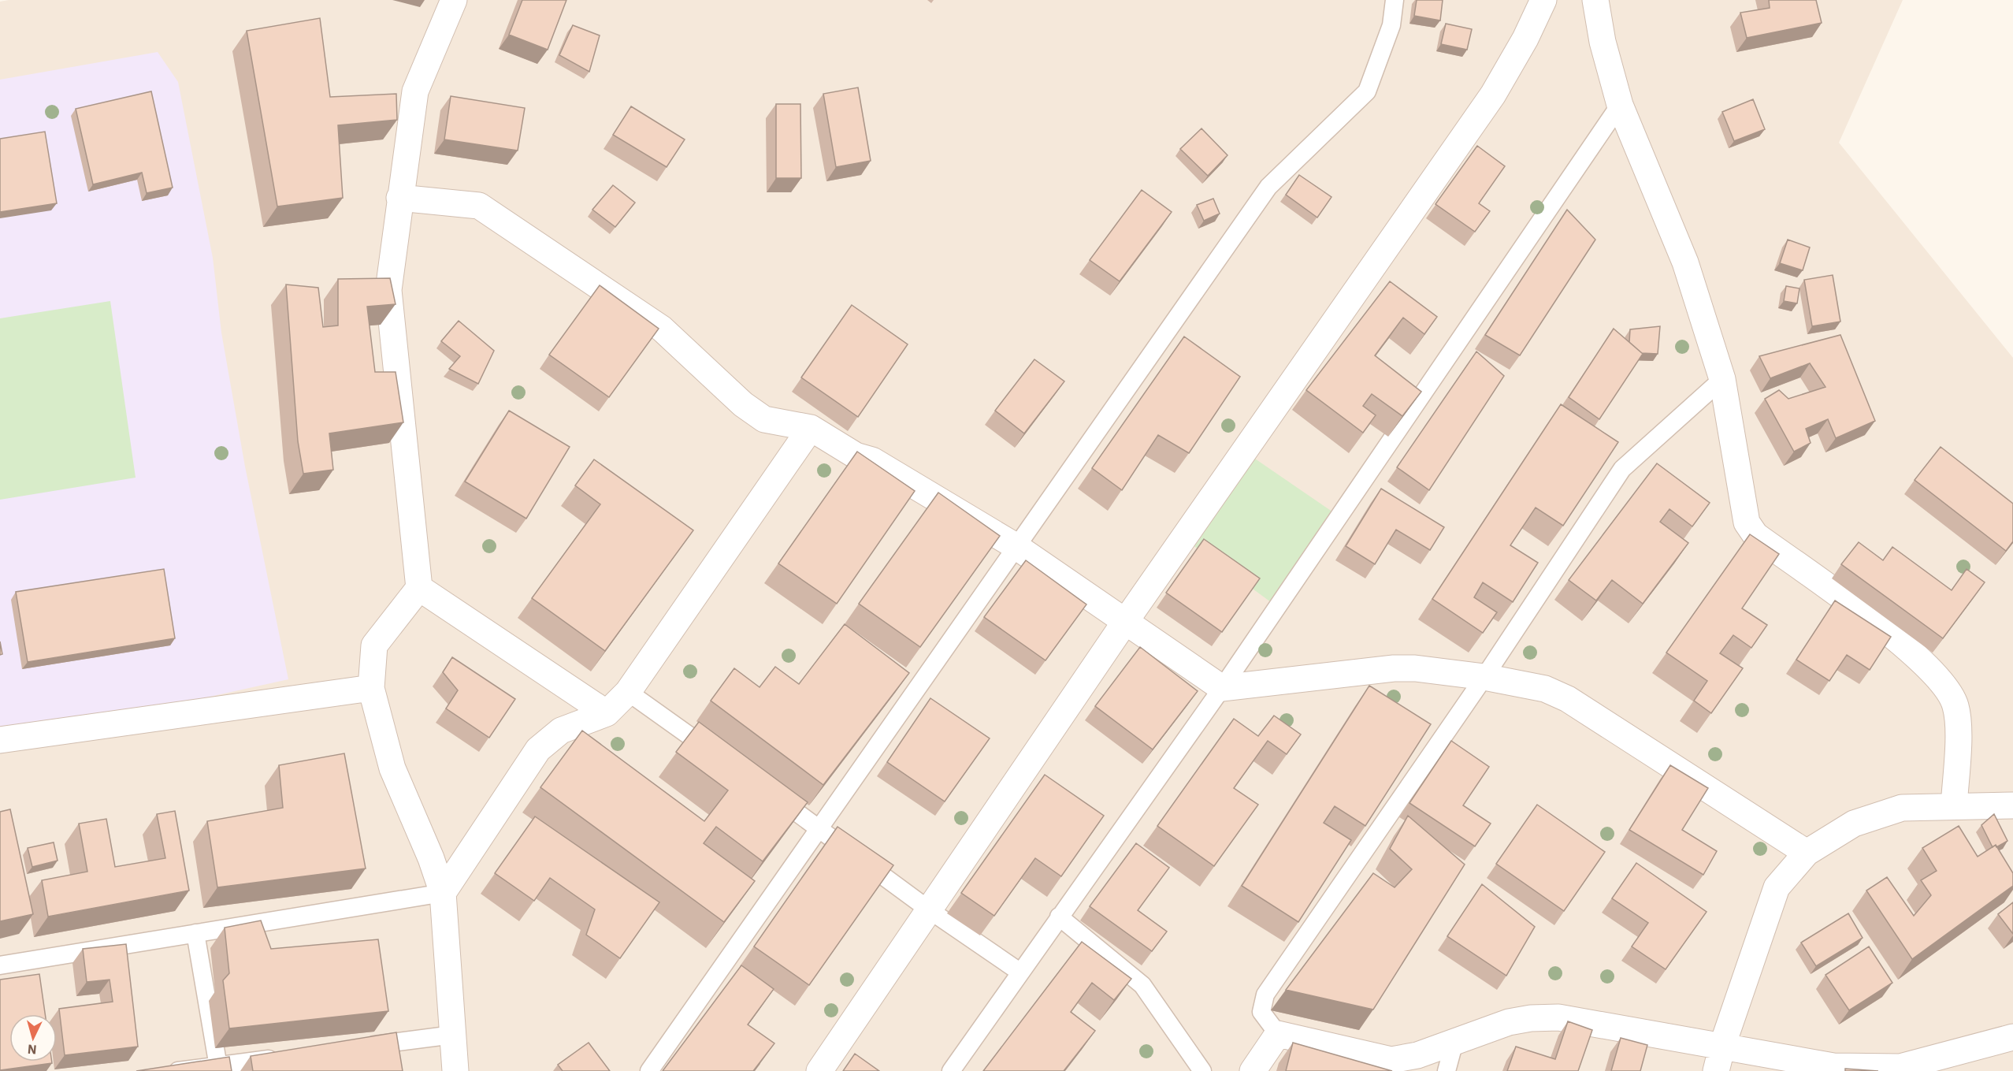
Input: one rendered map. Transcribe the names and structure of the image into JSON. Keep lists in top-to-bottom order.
{
  "north": "bottom"
}
